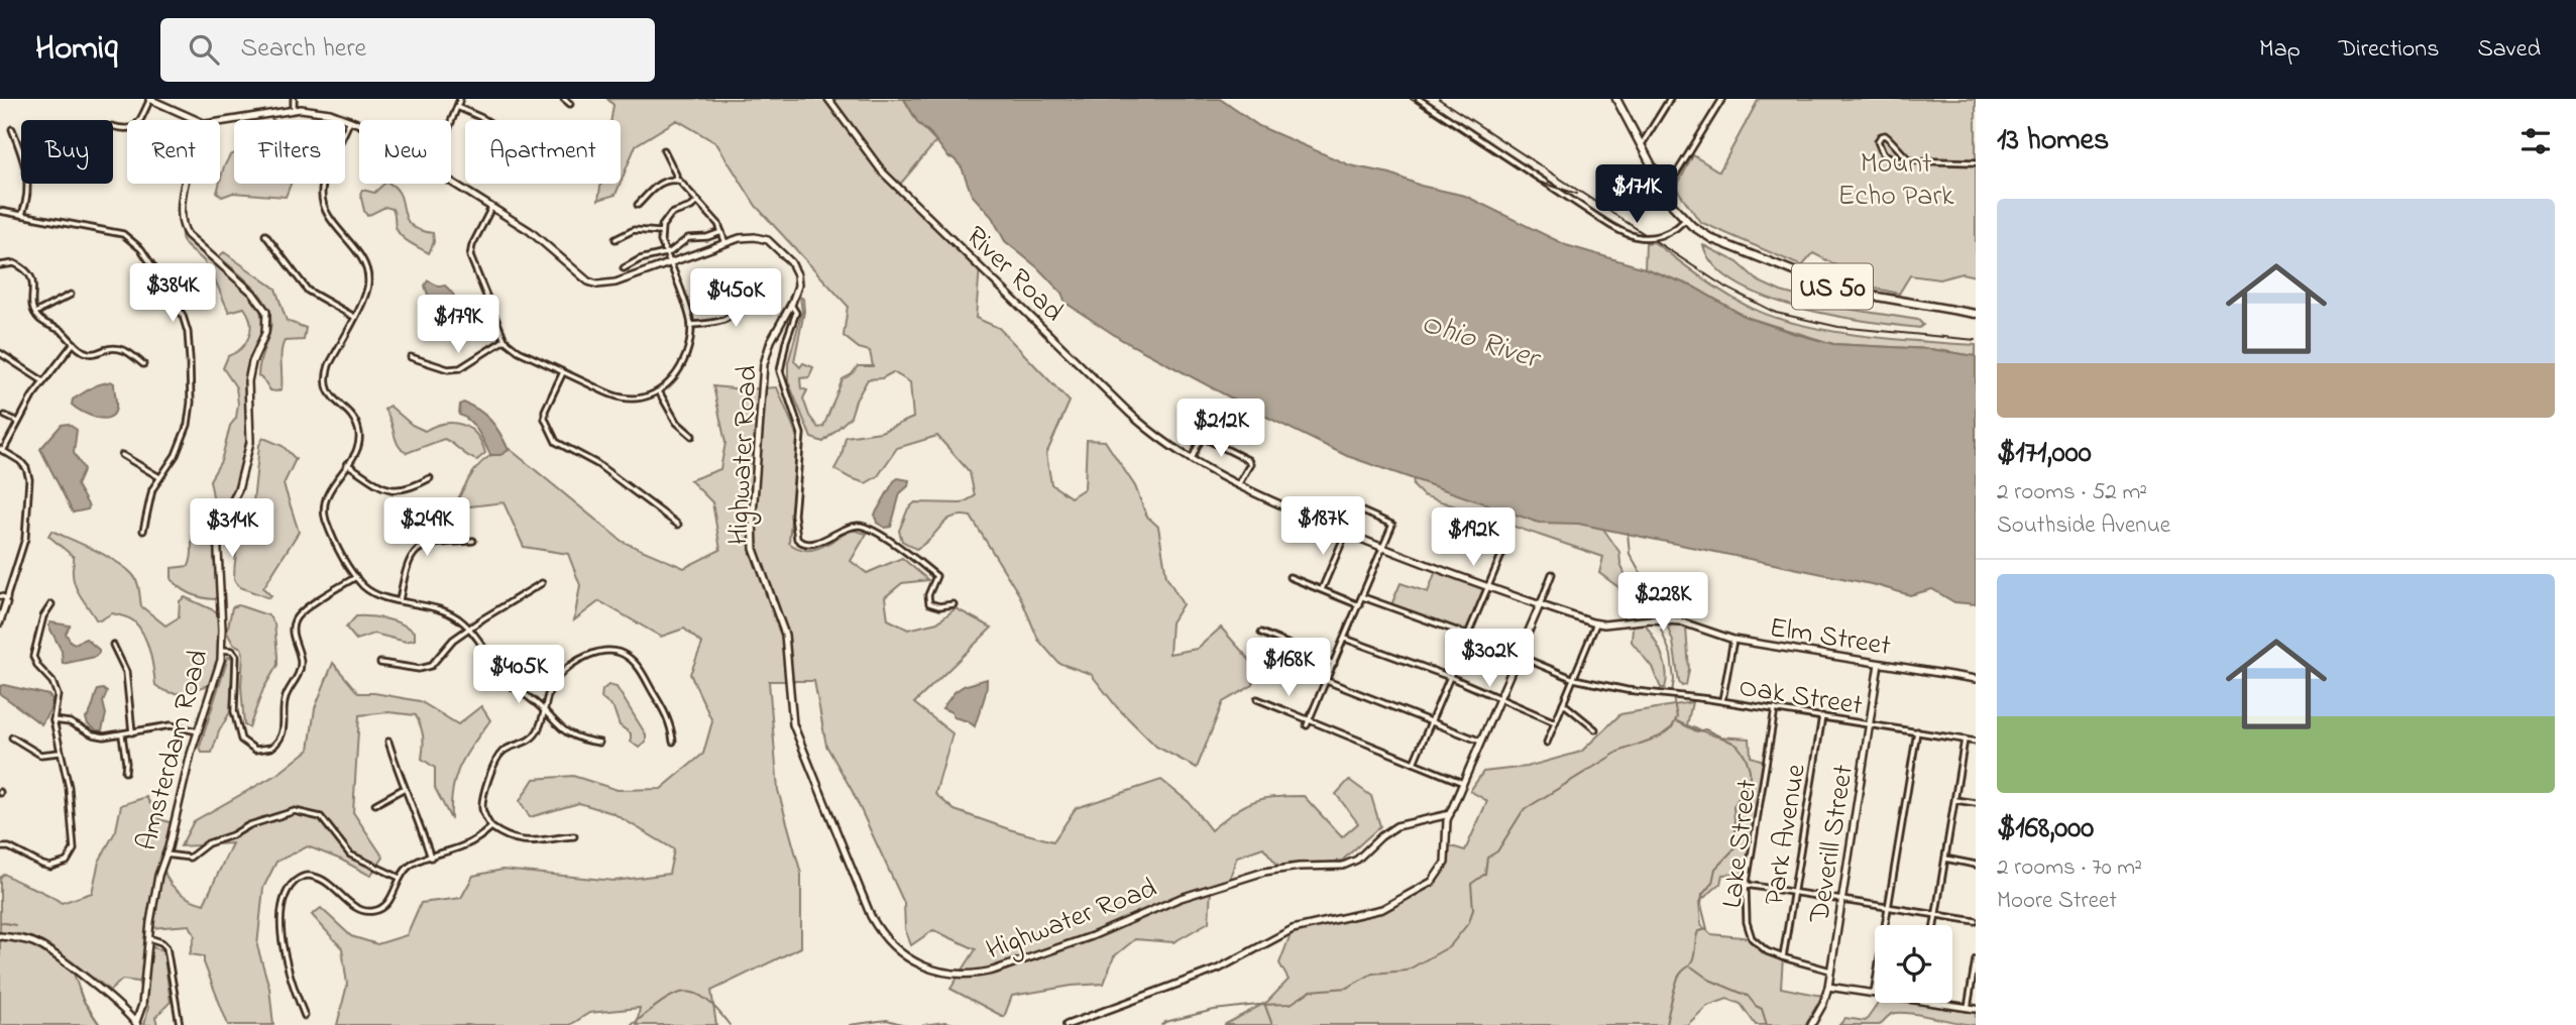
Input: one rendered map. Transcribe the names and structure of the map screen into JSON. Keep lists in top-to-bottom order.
{
  "streets": {
    "main road": ["US 50"],
    "street": [
      "River Road",
      "Highwater Road",
      "Elm Street",
      "Oak Street",
      "Amsterdam Road",
      "Park Avenue",
      "Lake Street",
      "Deverill Street"
    ]
  },
  "crossings": [
    ["River Road", "Elm Street"],
    ["Elm Street", "Deverill Street"],
    ["Oak Street", "Park Avenue"],
    ["Oak Street", "Lake Street"],
    ["Oak Street", "Deverill Street"],
    ["Park Avenue", "Lake Street"],
    ["Lake Street", "Deverill Street"]
  ],
  "water": ["Ohio River"],
  "parks": ["Mount Echo Park"],
  "page": {
    "header": "Homiq",
    "search": "Search here",
    "nav": ["Map", "Directions", "Saved"],
    "heading": "13 homes",
    "chip": [
      "Buy",
      "Rent",
      "Filters",
      "New",
      "Apartment"
    ],
    "price": [
      "$171K",
      "$384K",
      "$450K",
      "$179K",
      "$212K",
      "$187K",
      "$249K",
      "$314K",
      "$192K",
      "$228K",
      "$302K",
      "$168K",
      "$405K"
    ],
    "list": [
      {
        "name": "$171,000",
        "note": "2 rooms · 52 m² · Southside Avenue"
      },
      {
        "name": "$168,000",
        "note": "2 rooms · 70 m² · Moore Street"
      }
    ]
  }
}
